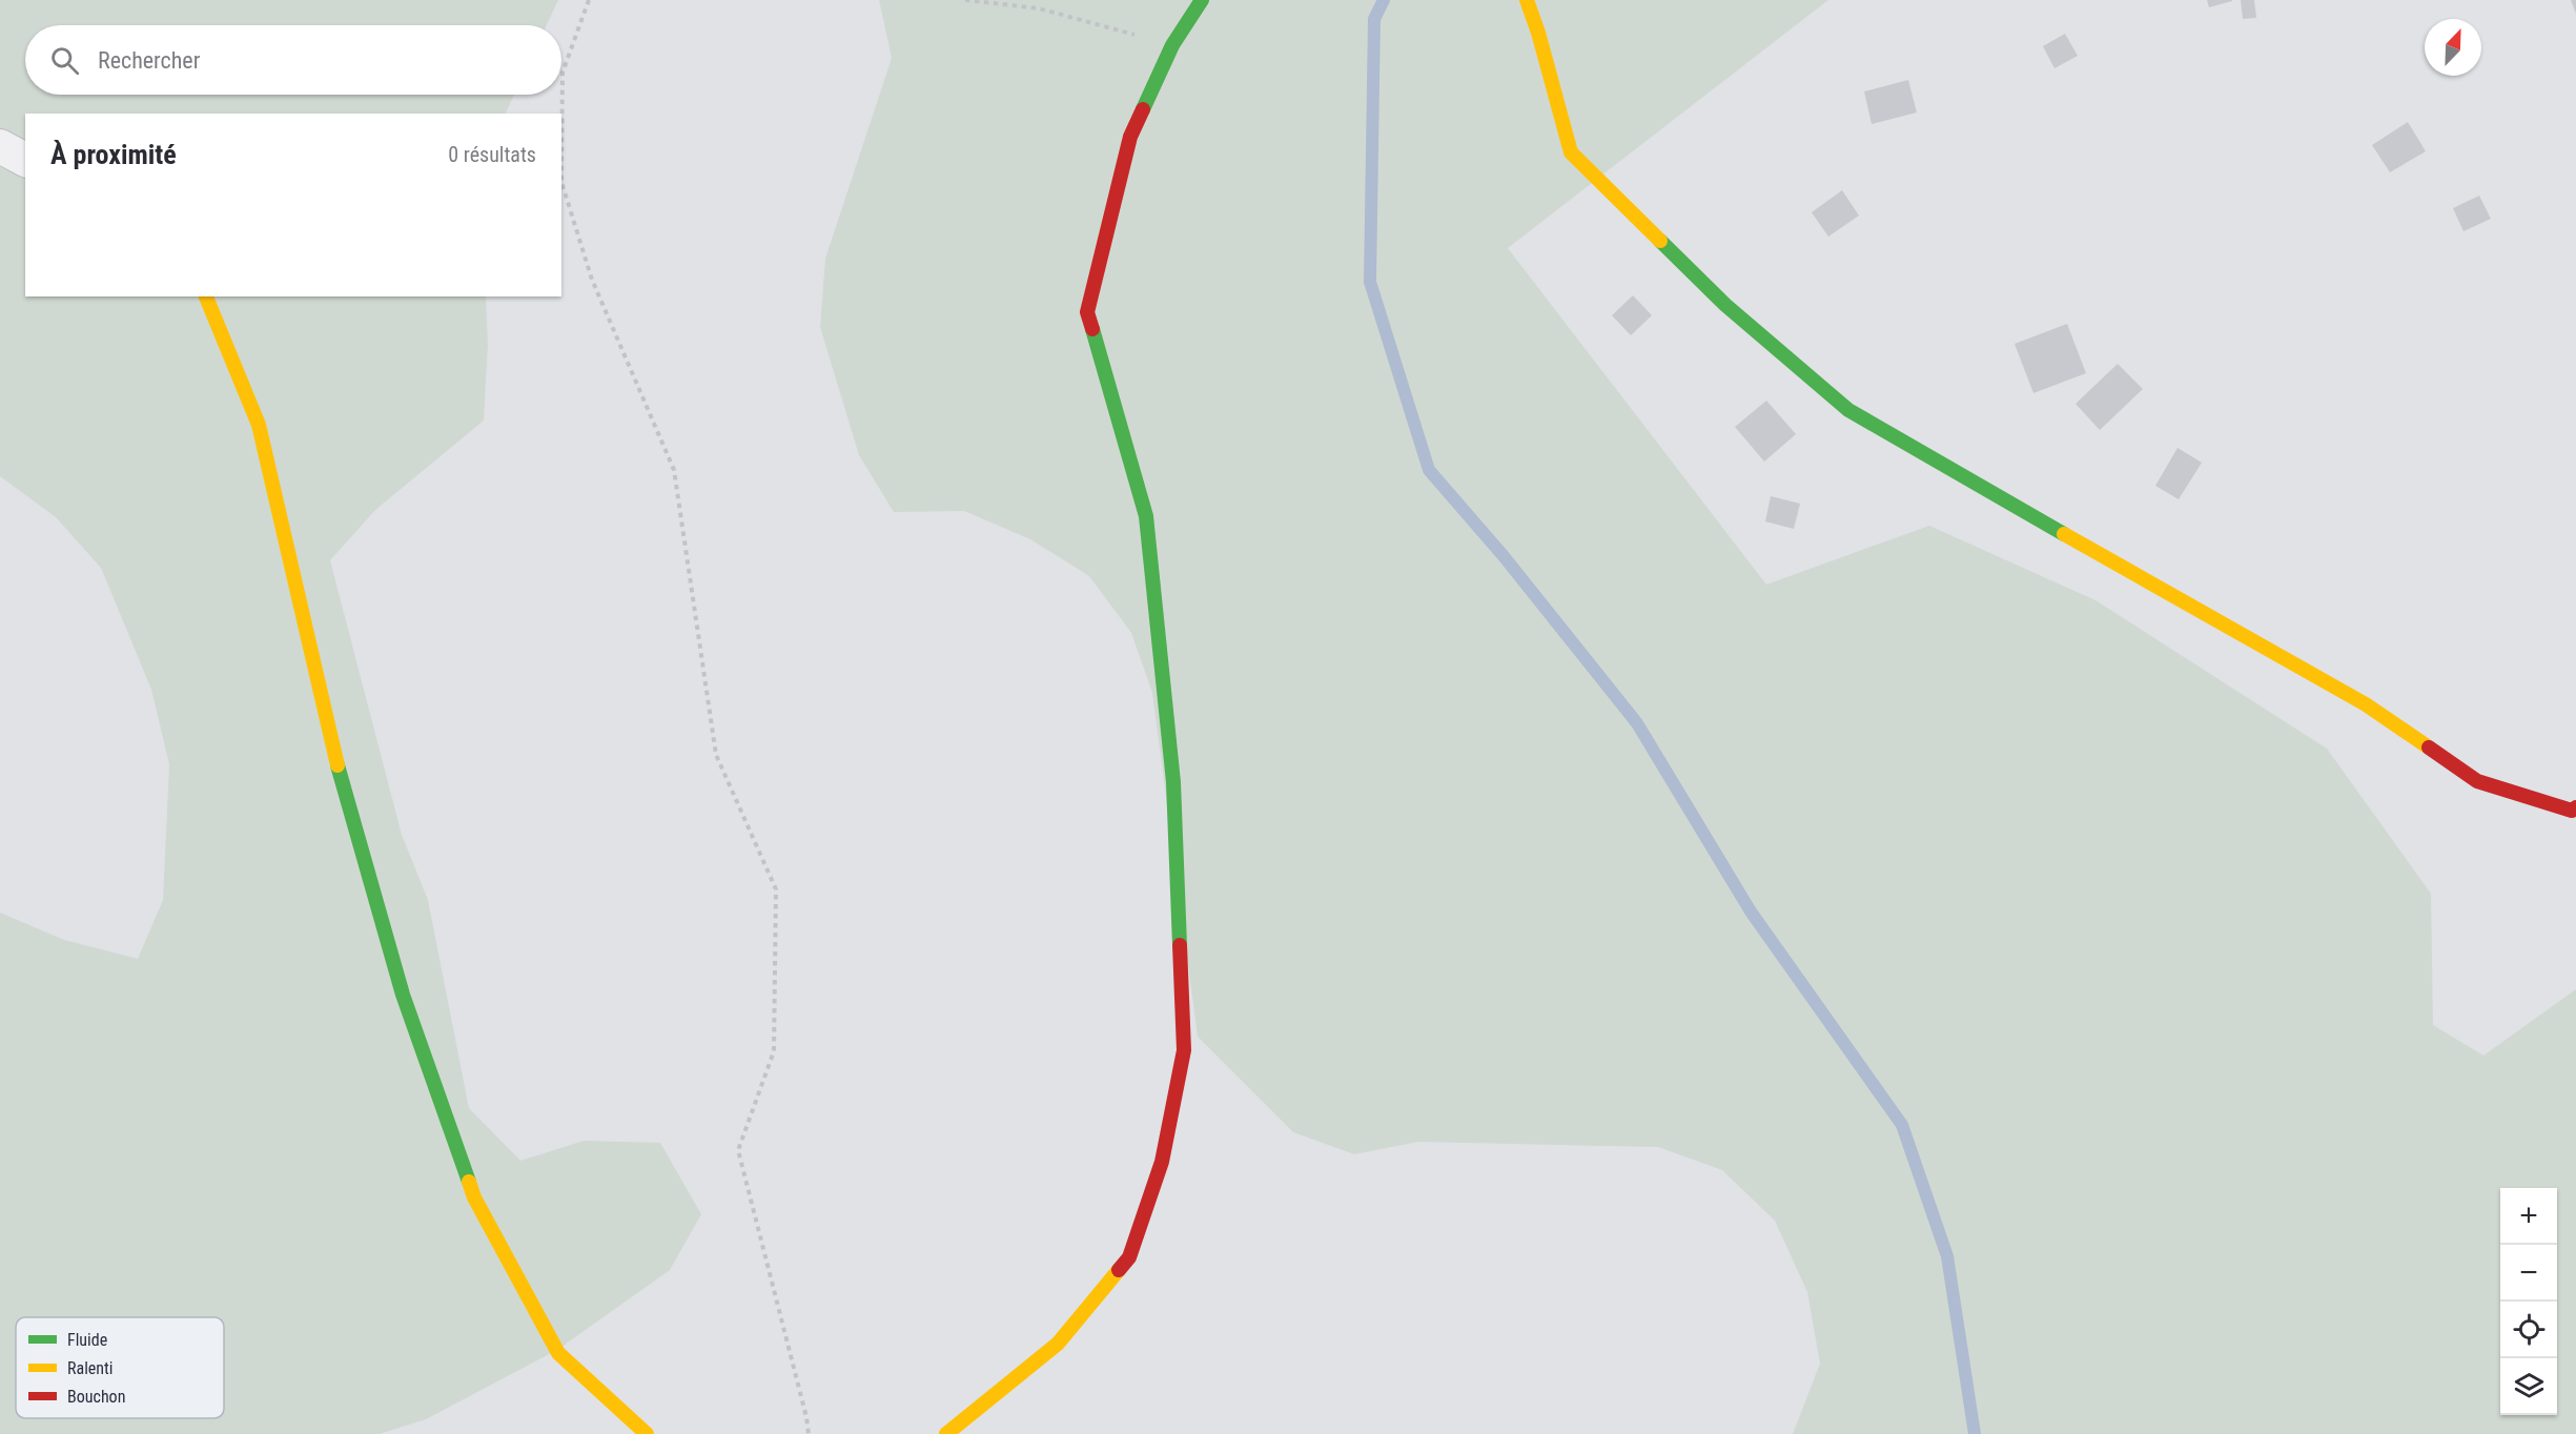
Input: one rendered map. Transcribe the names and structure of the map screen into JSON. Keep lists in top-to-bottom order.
{
  "legend": ["Fluide", "Ralenti", "Bouchon"],
  "north": "top right",
  "page": {
    "search": "Rechercher",
    "heading": ["À proximité", "0 résultats"],
    "map_buttons": ["+", "−"]
  }
}
